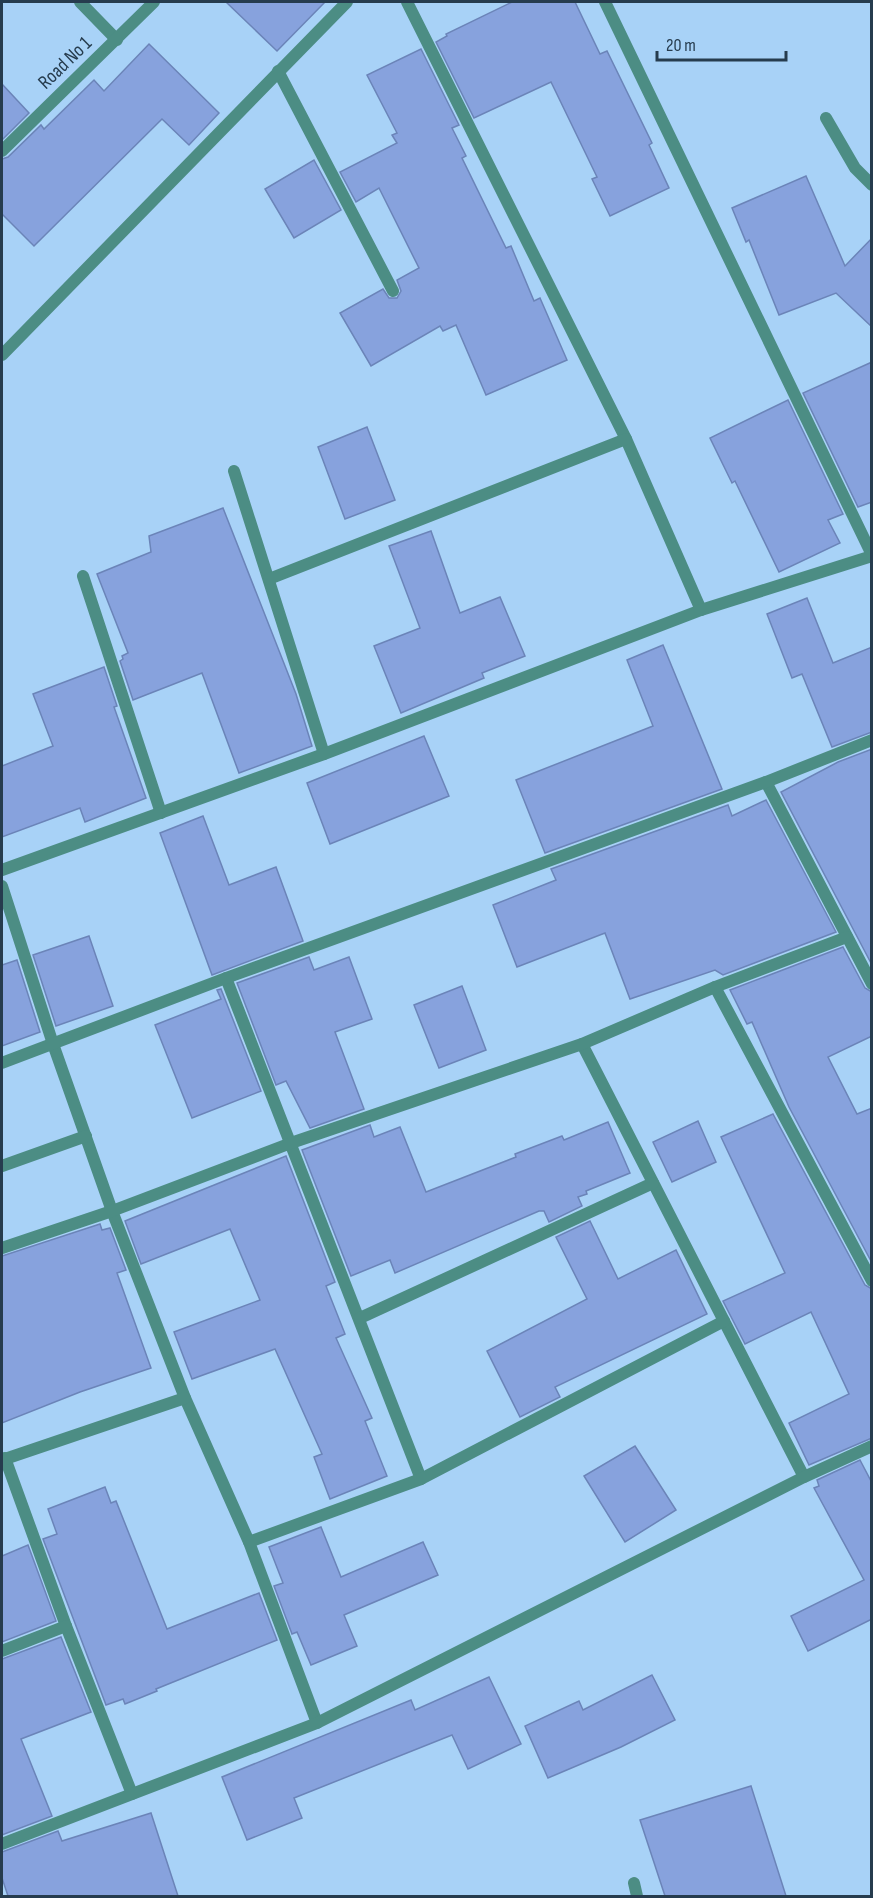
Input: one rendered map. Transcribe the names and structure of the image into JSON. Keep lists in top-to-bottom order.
{
  "streets": {
    "street": ["Road No 1"]
  },
  "scale_bar": "20 m"
}
